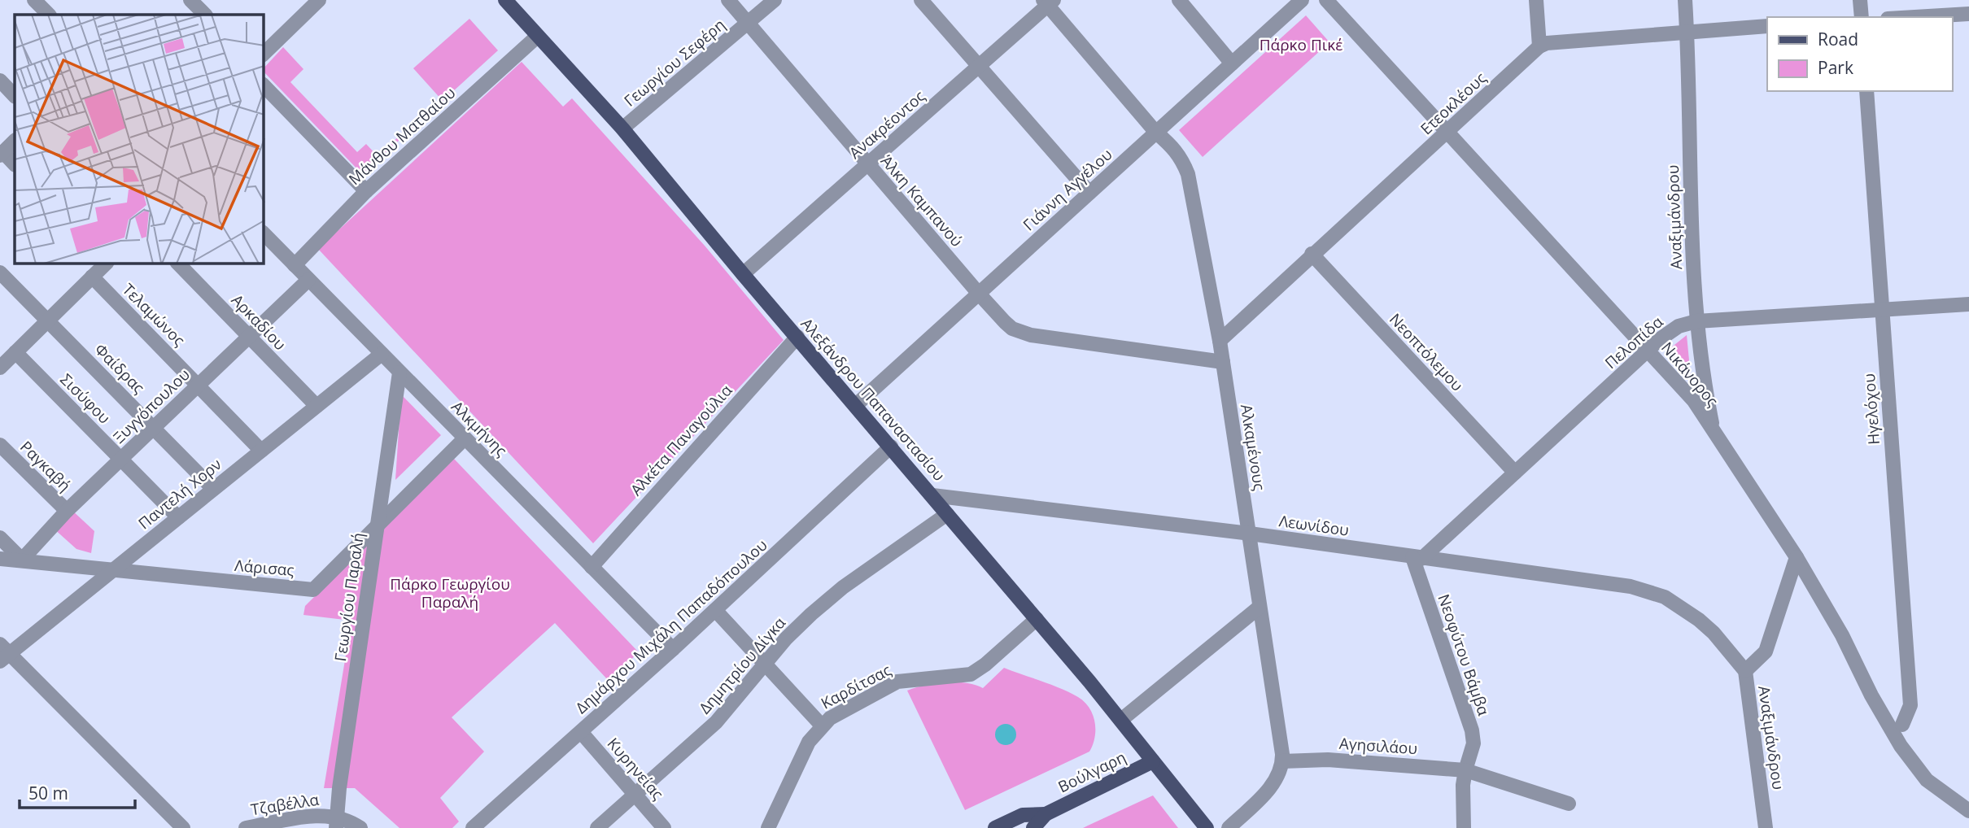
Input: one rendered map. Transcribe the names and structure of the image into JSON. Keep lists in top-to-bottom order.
{
  "streets": {
    "main road": ["Αλεξάνδρου Παπαναστασίου", "Βούλγαρη"],
    "street": [
      "Γεωργίου Σεφέρη",
      "Ετεοκλέους",
      "Ανακρέοντος",
      "Μάνθου Ματθαίου",
      "Γιάννη Αγγέλου",
      "Άλκη Καμπανού",
      "Αναξιμάνδρου",
      "Τελαμώνος",
      "Αρκαδίου",
      "Πελοπίδα",
      "Νεοπτόλεμου",
      "Φαίδρας",
      "Νικάνορος",
      "Σισύφου",
      "Ξυγγόπουλου",
      "Ηγελόχου",
      "Αλκμήνης",
      "Αλκέτα Παναγούλια",
      "Αλκαμένους",
      "Ραγκαβή",
      "Παντελή Χορν",
      "Λεωνίδου",
      "Λάρισας",
      "Γεωργίου Παραλή",
      "Δημάρχου Μιχάλη Παπαδόπουλου",
      "Νεοφύτου Βάμβα",
      "Δημητρίου Δίγκα",
      "Καρδίτσας",
      "Αγησιλάου",
      "Κυρηνείας",
      "Τζαβέλλα"
    ]
  },
  "crossings": [
    ["Γεωργίου Σεφέρη", "Άλκη Καμπανού"],
    ["Γεωργίου Σεφέρη", "Αλεξάνδρου Παπαναστασίου"],
    ["Ετεοκλέους", "Νεοπτόλεμου"],
    ["Ετεοκλέους", "Νικάνορος"],
    ["Ετεοκλέους", "Αλκαμένους"],
    ["Ανακρέοντος", "Άλκη Καμπανού"],
    ["Ανακρέοντος", "Αλεξάνδρου Παπαναστασίου"],
    ["Ανακρέοντος", "Αλκαμένους"],
    ["Μάνθου Ματθαίου", "Αλεξάνδρου Παπαναστασίου"],
    ["Μάνθου Ματθαίου", "Αλκμήνης"],
    ["Γιάννη Αγγέλου", "Άλκη Καμπανού"],
    ["Γιάννη Αγγέλου", "Αλεξάνδρου Παπαναστασίου"],
    ["Γιάννη Αγγέλου", "Αλκαμένους"],
    ["Αναξιμάνδρου", "Πελοπίδα"],
    ["Αναξιμάνδρου", "Νικάνορος"],
    ["Αναξιμάνδρου", "Λεωνίδου"],
    ["Τελαμώνος", "Ξυγγόπουλου"],
    ["Τελαμώνος", "Παντελή Χορν"],
    ["Αρκαδίου", "Ξυγγόπουλου"],
    ["Αρκαδίου", "Παντελή Χορν"],
    ["Πελοπίδα", "Νεοπτόλεμου"],
    ["Πελοπίδα", "Νικάνορος"],
    ["Πελοπίδα", "Ηγελόχου"],
    ["Πελοπίδα", "Λεωνίδου"],
    ["Πελοπίδα", "Νεοφύτου Βάμβα"],
    ["Φαίδρας", "Ξυγγόπουλου"],
    ["Φαίδρας", "Παντελή Χορν"],
    ["Σισύφου", "Ξυγγόπουλου"],
    ["Σισύφου", "Παντελή Χορν"],
    ["Αλεξάνδρου Παπαναστασίου", "Αλκέτα Παναγούλια"],
    ["Αλεξάνδρου Παπαναστασίου", "Λεωνίδου"],
    ["Αλεξάνδρου Παπαναστασίου", "Δημάρχου Μιχάλη Παπαδόπουλου"],
    ["Αλεξάνδρου Παπαναστασίου", "Δημητρίου Δίγκα"],
    ["Αλεξάνδρου Παπαναστασίου", "Καρδίτσας"],
    ["Αλεξάνδρου Παπαναστασίου", "Βούλγαρη"],
    ["Ξυγγόπουλου", "Αλκμήνης"],
    ["Ξυγγόπουλου", "Ραγκαβή"],
    ["Ξυγγόπουλου", "Λάρισας"],
    ["Αλκμήνης", "Αλκέτα Παναγούλια"],
    ["Αλκμήνης", "Παντελή Χορν"],
    ["Αλκμήνης", "Λάρισας"],
    ["Αλκμήνης", "Γεωργίου Παραλή"],
    ["Αλκμήνης", "Δημάρχου Μιχάλη Παπαδόπουλου"],
    ["Αλκαμένους", "Λεωνίδου"],
    ["Αλκαμένους", "Αγησιλάου"],
    ["Παντελή Χορν", "Λάρισας"],
    ["Λεωνίδου", "Νεοφύτου Βάμβα"],
    ["Λάρισας", "Γεωργίου Παραλή"],
    ["Γεωργίου Παραλή", "Τζαβέλλα"],
    ["Δημάρχου Μιχάλη Παπαδόπουλου", "Κυρηνείας"],
    ["Νεοφύτου Βάμβα", "Αγησιλάου"],
    ["Δημητρίου Δίγκα", "Κυρηνείας"]
  ],
  "parks": ["Πάρκο Πικέ", "Πάρκο Γεωργίου Παραλή"],
  "legend": ["Road", "Park"],
  "scale_bar": "50 m"
}
